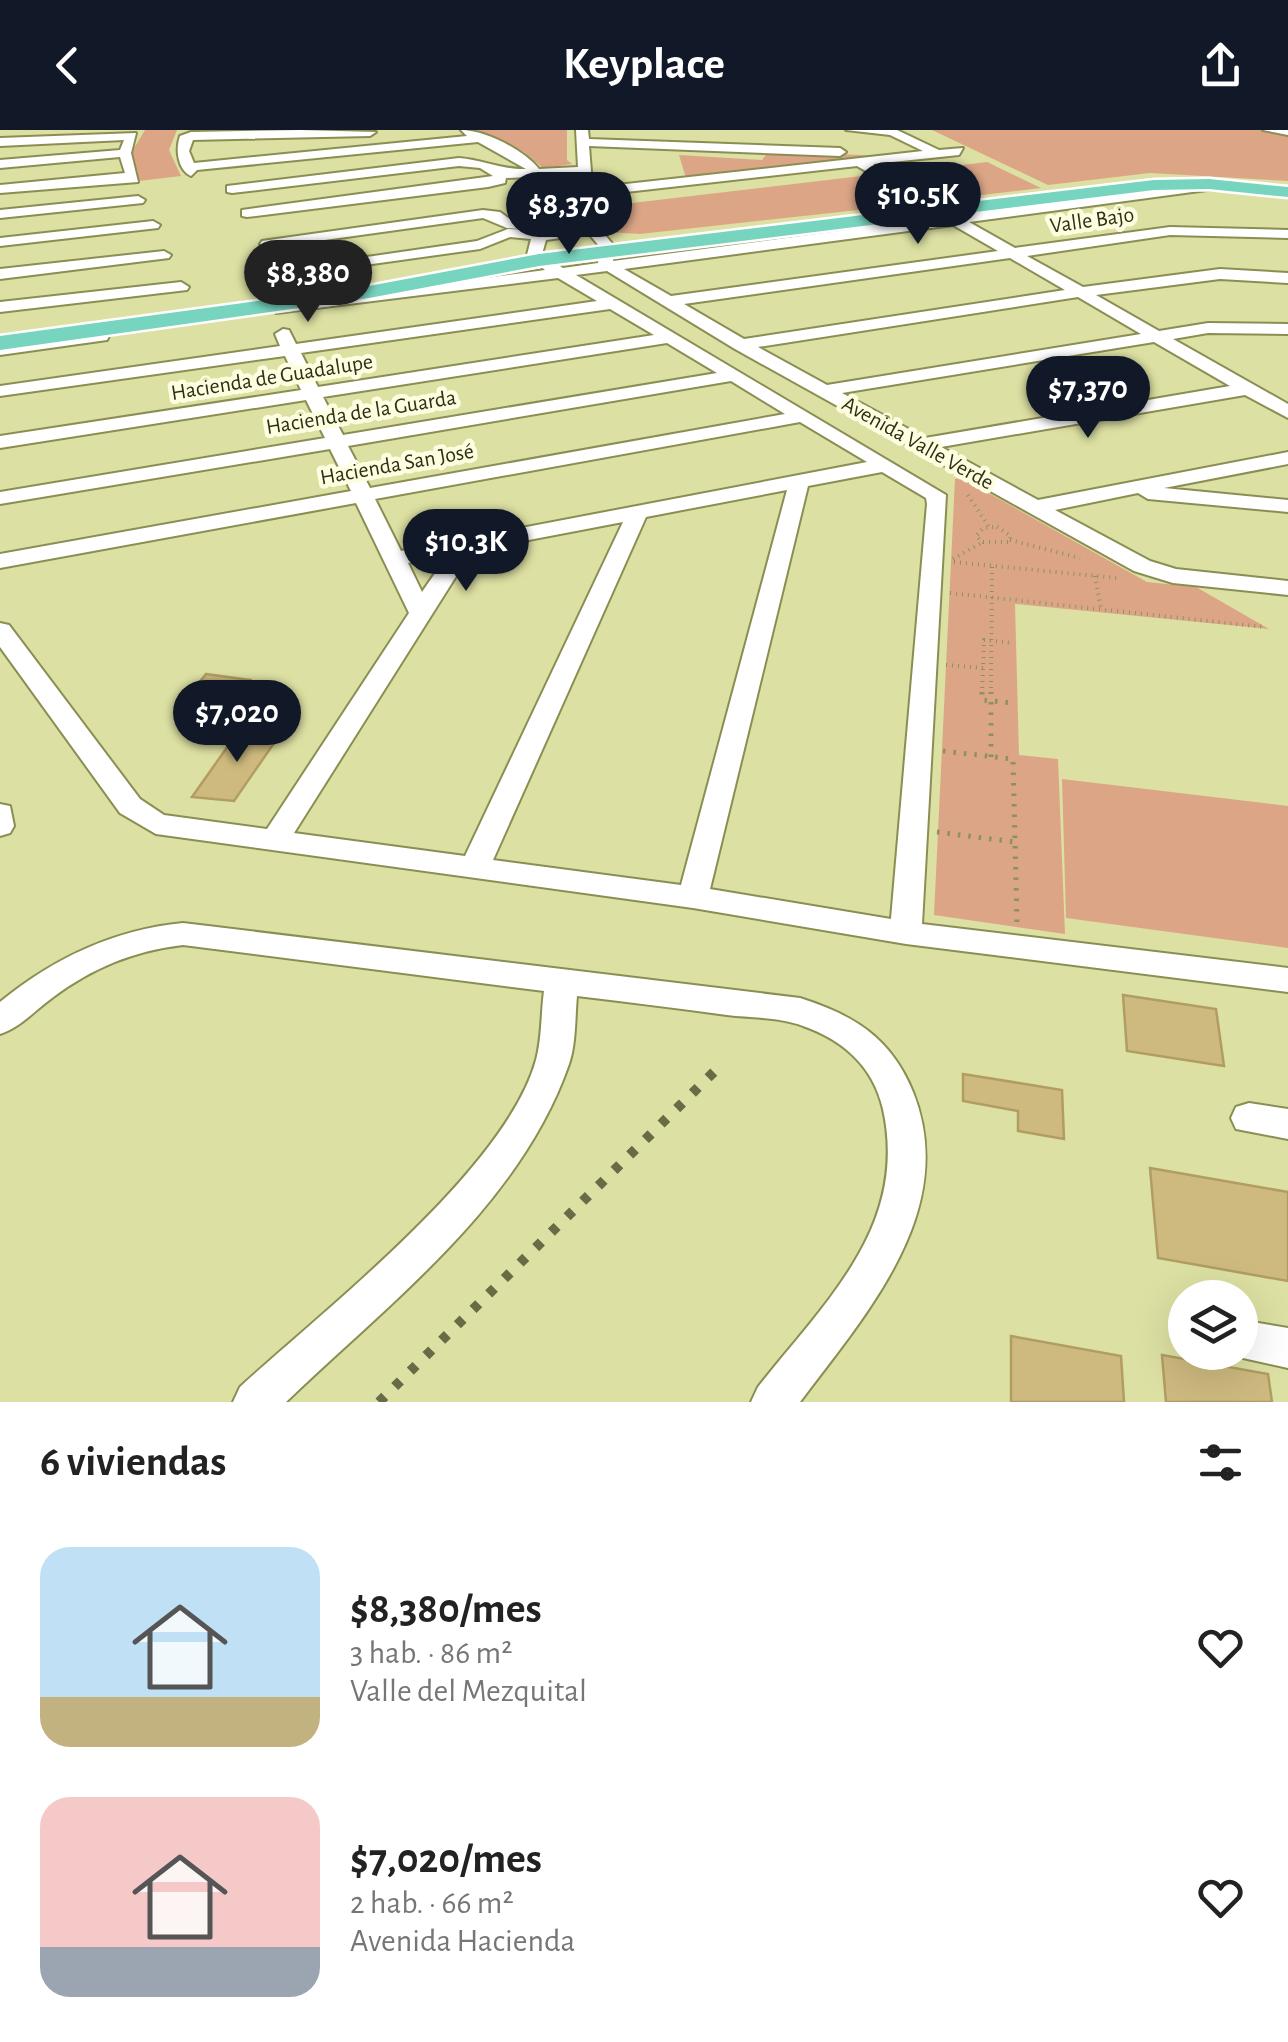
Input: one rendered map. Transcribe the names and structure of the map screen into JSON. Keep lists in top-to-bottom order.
{
  "streets": {
    "street": [
      "Valle Bajo",
      "Hacienda de Guadalupe",
      "Hacienda de la Guarda",
      "Avenida Valle Verde",
      "Hacienda San José"
    ]
  },
  "crossings": [
    ["Valle Bajo", "Avenida Valle Verde"],
    ["Hacienda de Guadalupe", "Avenida Valle Verde"],
    ["Hacienda de la Guarda", "Avenida Valle Verde"],
    ["Avenida Valle Verde", "Hacienda San José"]
  ],
  "page": {
    "header": "Keyplace",
    "price": [
      "$10.5K",
      "$8,370",
      "$8,380",
      "$7,370",
      "$10.3K",
      "$7,020"
    ],
    "heading": "6 viviendas",
    "list": [
      {
        "name": "$8,380/mes",
        "note": "3 hab. · 86 m² · Valle del Mezquital"
      },
      {
        "name": "$7,020/mes",
        "note": "2 hab. · 66 m² · Avenida Hacienda"
      }
    ]
  }
}
